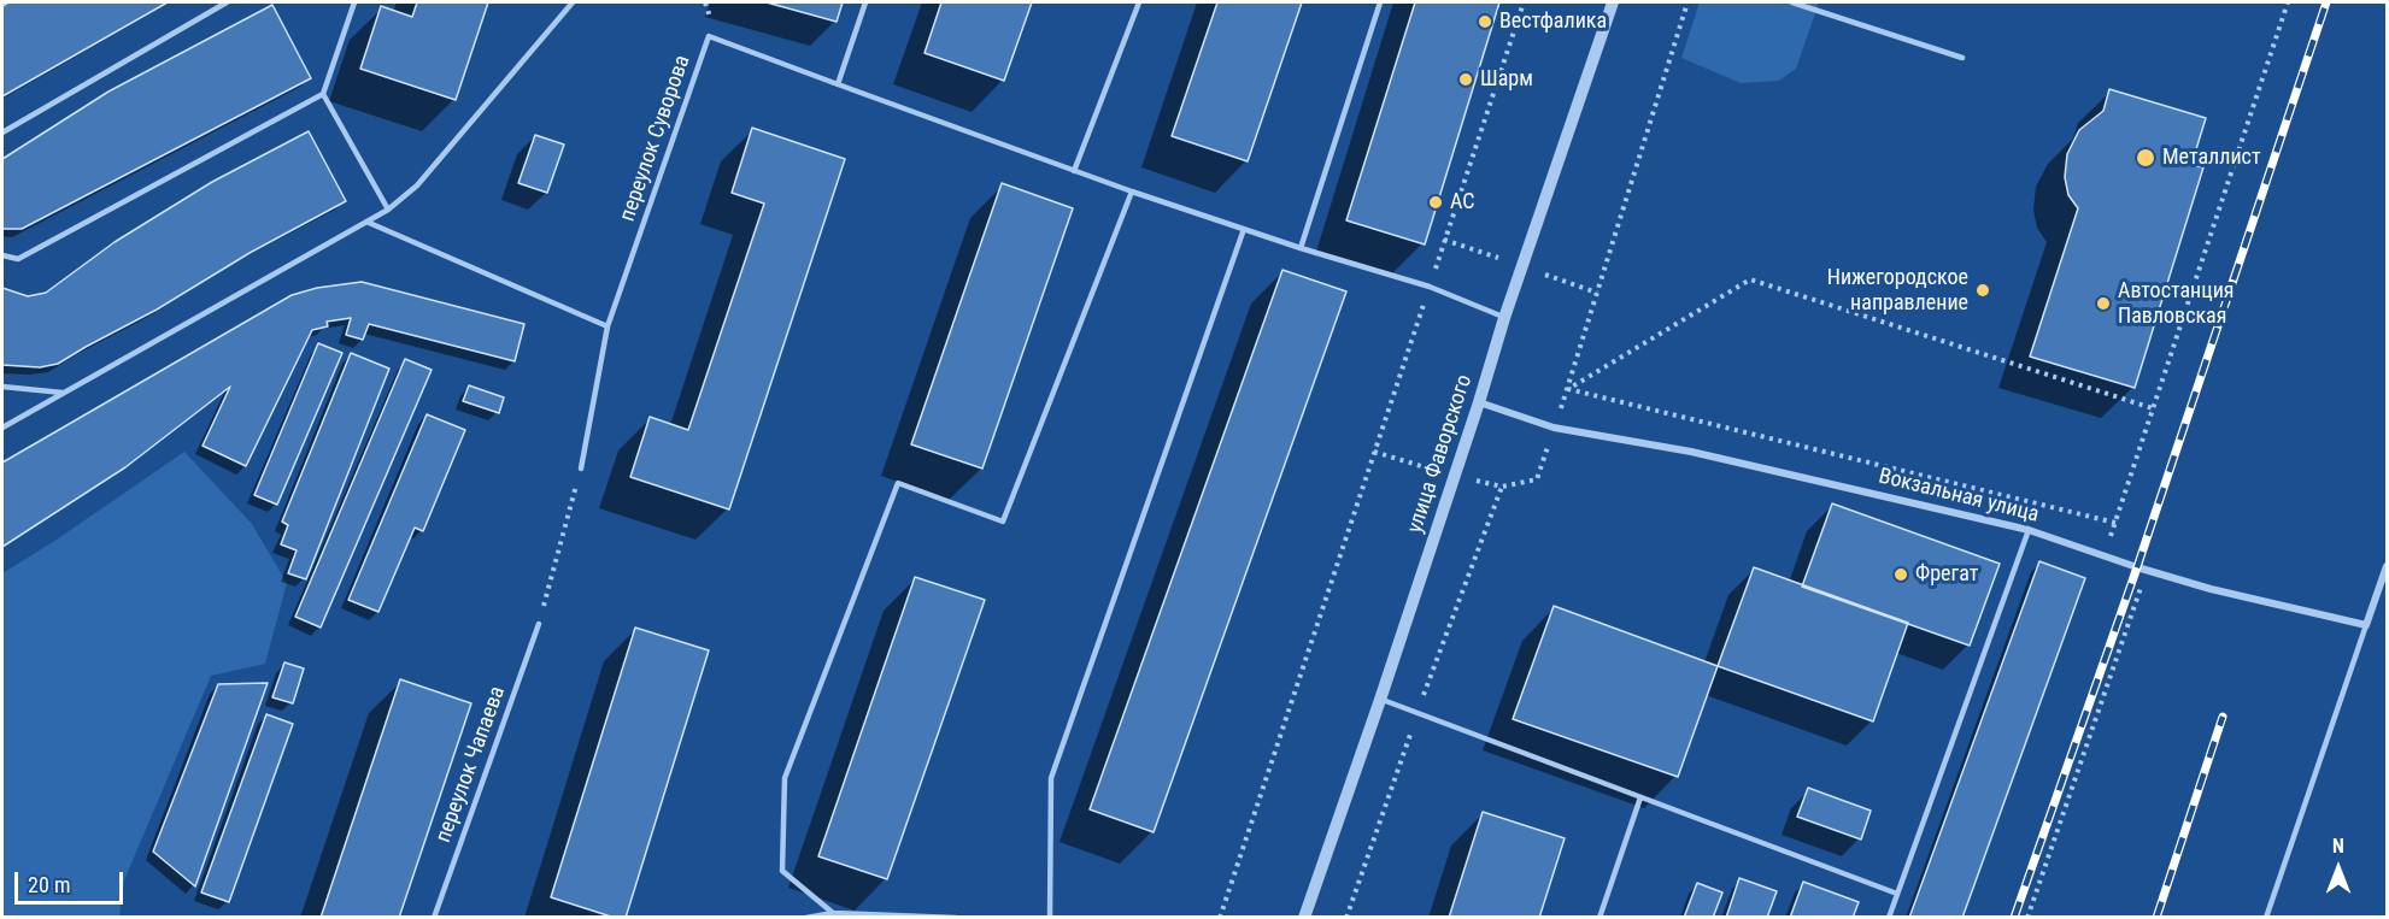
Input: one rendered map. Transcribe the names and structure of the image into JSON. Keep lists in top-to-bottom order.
{
  "streets": {
    "street": ["улица Фаворского", "Вокзальная улица"],
    "lane": ["переулок Суворова", "переулок Чапаева"]
  },
  "crossings": [
    ["улица Фаворского", "Вокзальная улица"]
  ],
  "places": [
    "Вестфалика",
    "Шарм",
    "Металлист",
    "АС",
    "Нижегородское направление",
    "Автостанция Павловская",
    "Фрегат"
  ],
  "scale_bar": "20 m",
  "north": "top"
}
